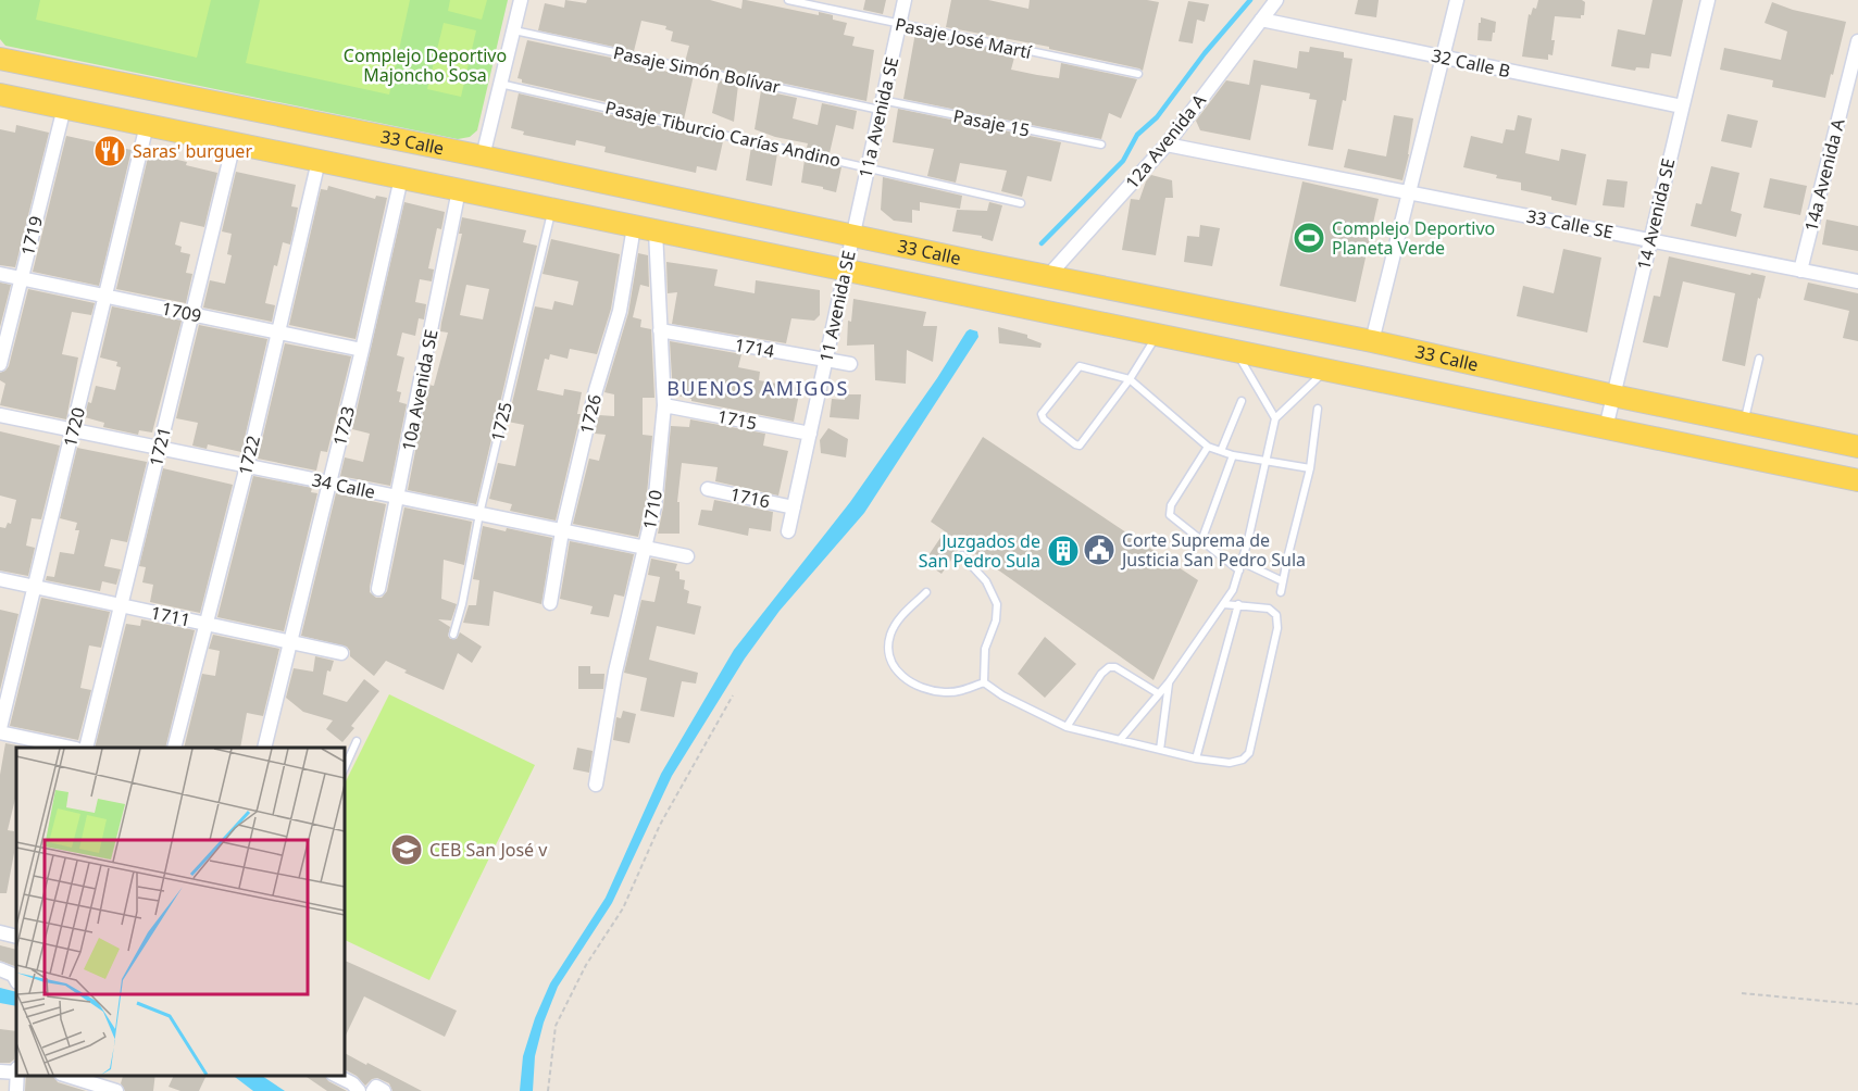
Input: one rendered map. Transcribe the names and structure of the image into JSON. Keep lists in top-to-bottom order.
{
  "streets": {
    "main road": ["33 Calle"],
    "street": [
      "32 Calle B",
      "11a Avenida SE",
      "12a Avenida A",
      "14a Avenida A",
      "14 Avenida SE",
      "33 Calle SE",
      "1719",
      "11 Avenida SE",
      "1709",
      "1714",
      "10a Avenida SE",
      "1726",
      "1715",
      "1723",
      "1720",
      "1721",
      "1722",
      "34 Calle",
      "1716",
      "1710",
      "1711"
    ],
    "lane": [
      "Pasaje José Martí",
      "Pasaje Simón Bolívar",
      "Pasaje 15",
      "Pasaje Tiburcio Carías Andino",
      "1725"
    ]
  },
  "crossings": [
    ["Pasaje José Martí", "11a Avenida SE"],
    ["32 Calle B", "12a Avenida A"],
    ["32 Calle B", "14 Avenida SE"],
    ["Pasaje Simón Bolívar", "11a Avenida SE"],
    ["Pasaje Simón Bolívar", "Pasaje 15"],
    ["11a Avenida SE", "Pasaje 15"],
    ["11a Avenida SE", "Pasaje Tiburcio Carías Andino"],
    ["11a Avenida SE", "33 Calle"],
    ["11a Avenida SE", "11 Avenida SE"],
    ["12a Avenida A", "33 Calle"],
    ["12a Avenida A", "33 Calle SE"],
    ["33 Calle", "14 Avenida SE"],
    ["33 Calle", "1719"],
    ["33 Calle", "11 Avenida SE"],
    ["33 Calle", "10a Avenida SE"],
    ["33 Calle", "1726"],
    ["33 Calle", "1725"],
    ["33 Calle", "1723"],
    ["33 Calle", "1720"],
    ["33 Calle", "1721"],
    ["33 Calle", "1722"],
    ["33 Calle", "1710"],
    ["14a Avenida A", "33 Calle SE"],
    ["14 Avenida SE", "33 Calle SE"],
    ["1719", "1709"],
    ["11 Avenida SE", "1714"],
    ["11 Avenida SE", "1715"],
    ["11 Avenida SE", "1716"],
    ["1709", "1723"],
    ["1709", "1720"],
    ["1709", "1721"],
    ["1709", "1722"],
    ["1714", "1710"],
    ["10a Avenida SE", "34 Calle"],
    ["1726", "34 Calle"],
    ["1715", "1710"],
    ["1725", "34 Calle"],
    ["1723", "34 Calle"],
    ["1723", "1711"],
    ["1720", "34 Calle"],
    ["1720", "1711"],
    ["1721", "34 Calle"],
    ["1721", "1711"],
    ["1722", "34 Calle"],
    ["1722", "1711"],
    ["34 Calle", "1710"]
  ],
  "districts": ["BUENOS AMIGOS"],
  "parks": ["Complejo Deportivo Majoncho Sosa"],
  "places": {
    "restaurant": ["Saras' burguer"],
    "sports": ["Complejo Deportivo Planeta Verde"],
    "public building": ["Corte Suprema de Justicia San Pedro Sula"],
    "building": ["Juzgados de San Pedro Sula"],
    "school or university": ["CEB San José v"]
  }
}
